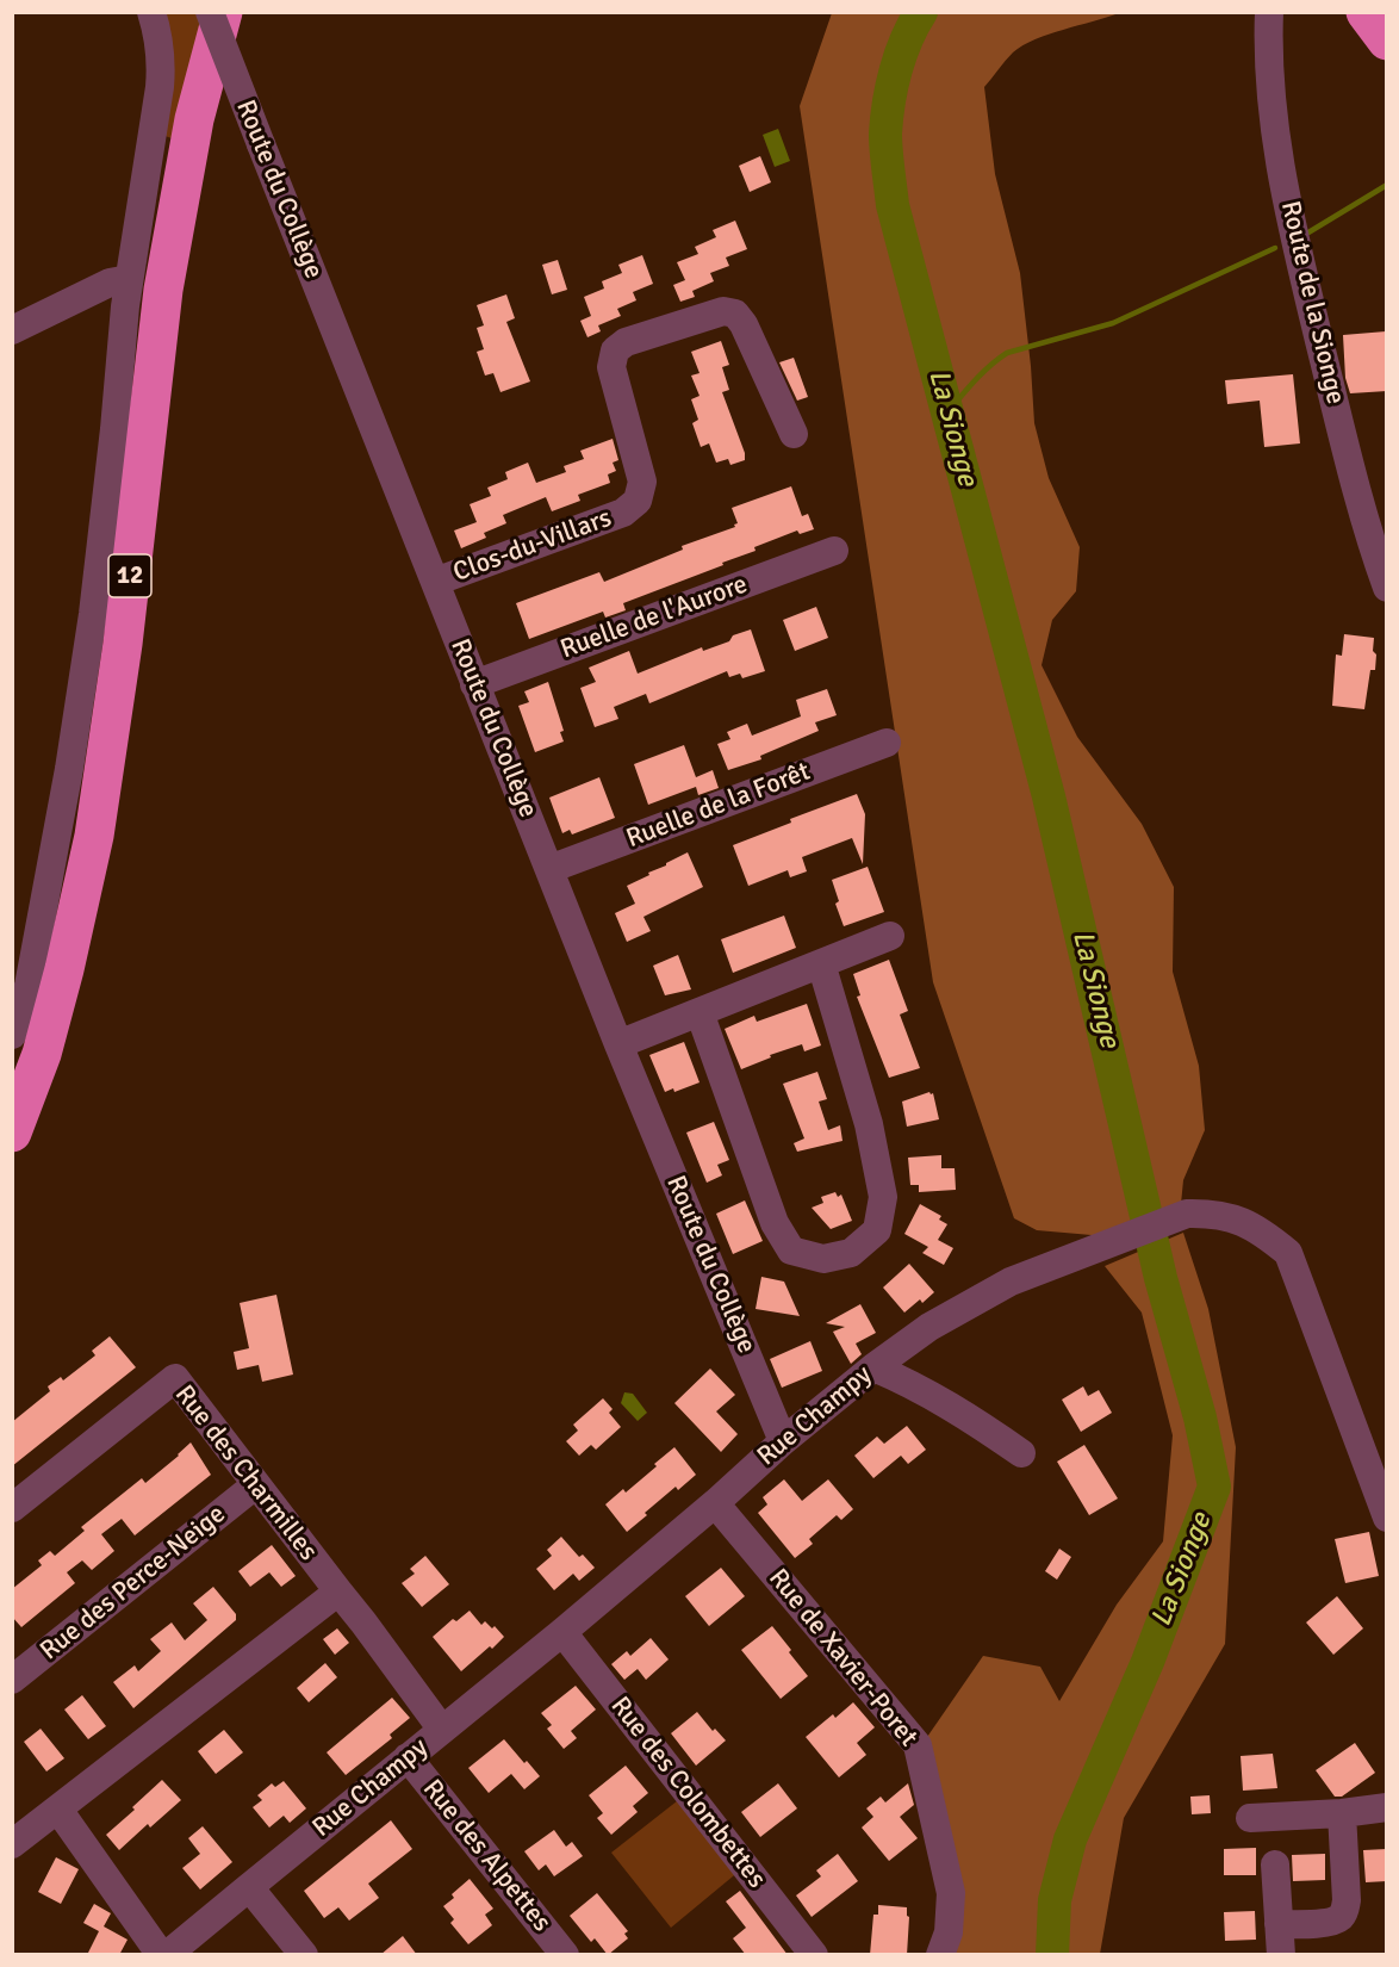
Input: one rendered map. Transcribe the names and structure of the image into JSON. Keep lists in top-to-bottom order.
{
  "streets": {
    "highway": ["12"],
    "street": [
      "Route du Collège",
      "Route de la Sionge",
      "Clos-du-Villars",
      "Ruelle de l'Aurore",
      "Ruelle de la Forêt",
      "Rue Champy",
      "Rue des Charmilles",
      "Rue des Perce-Neige",
      "Rue de Xavier-Poret",
      "Rue des Colombettes",
      "Rue des Alpettes"
    ]
  },
  "crossings": [
    ["Route du Collège", "Clos-du-Villars"],
    ["Route du Collège", "Ruelle de l'Aurore"],
    ["Route du Collège", "Ruelle de la Forêt"],
    ["Route du Collège", "Rue Champy"],
    ["Rue Champy", "Rue des Charmilles"],
    ["Rue Champy", "Rue de Xavier-Poret"],
    ["Rue Champy", "Rue des Colombettes"],
    ["Rue Champy", "Rue des Alpettes"],
    ["Rue des Charmilles", "Rue des Perce-Neige"]
  ],
  "water": ["La Sionge"]
}
